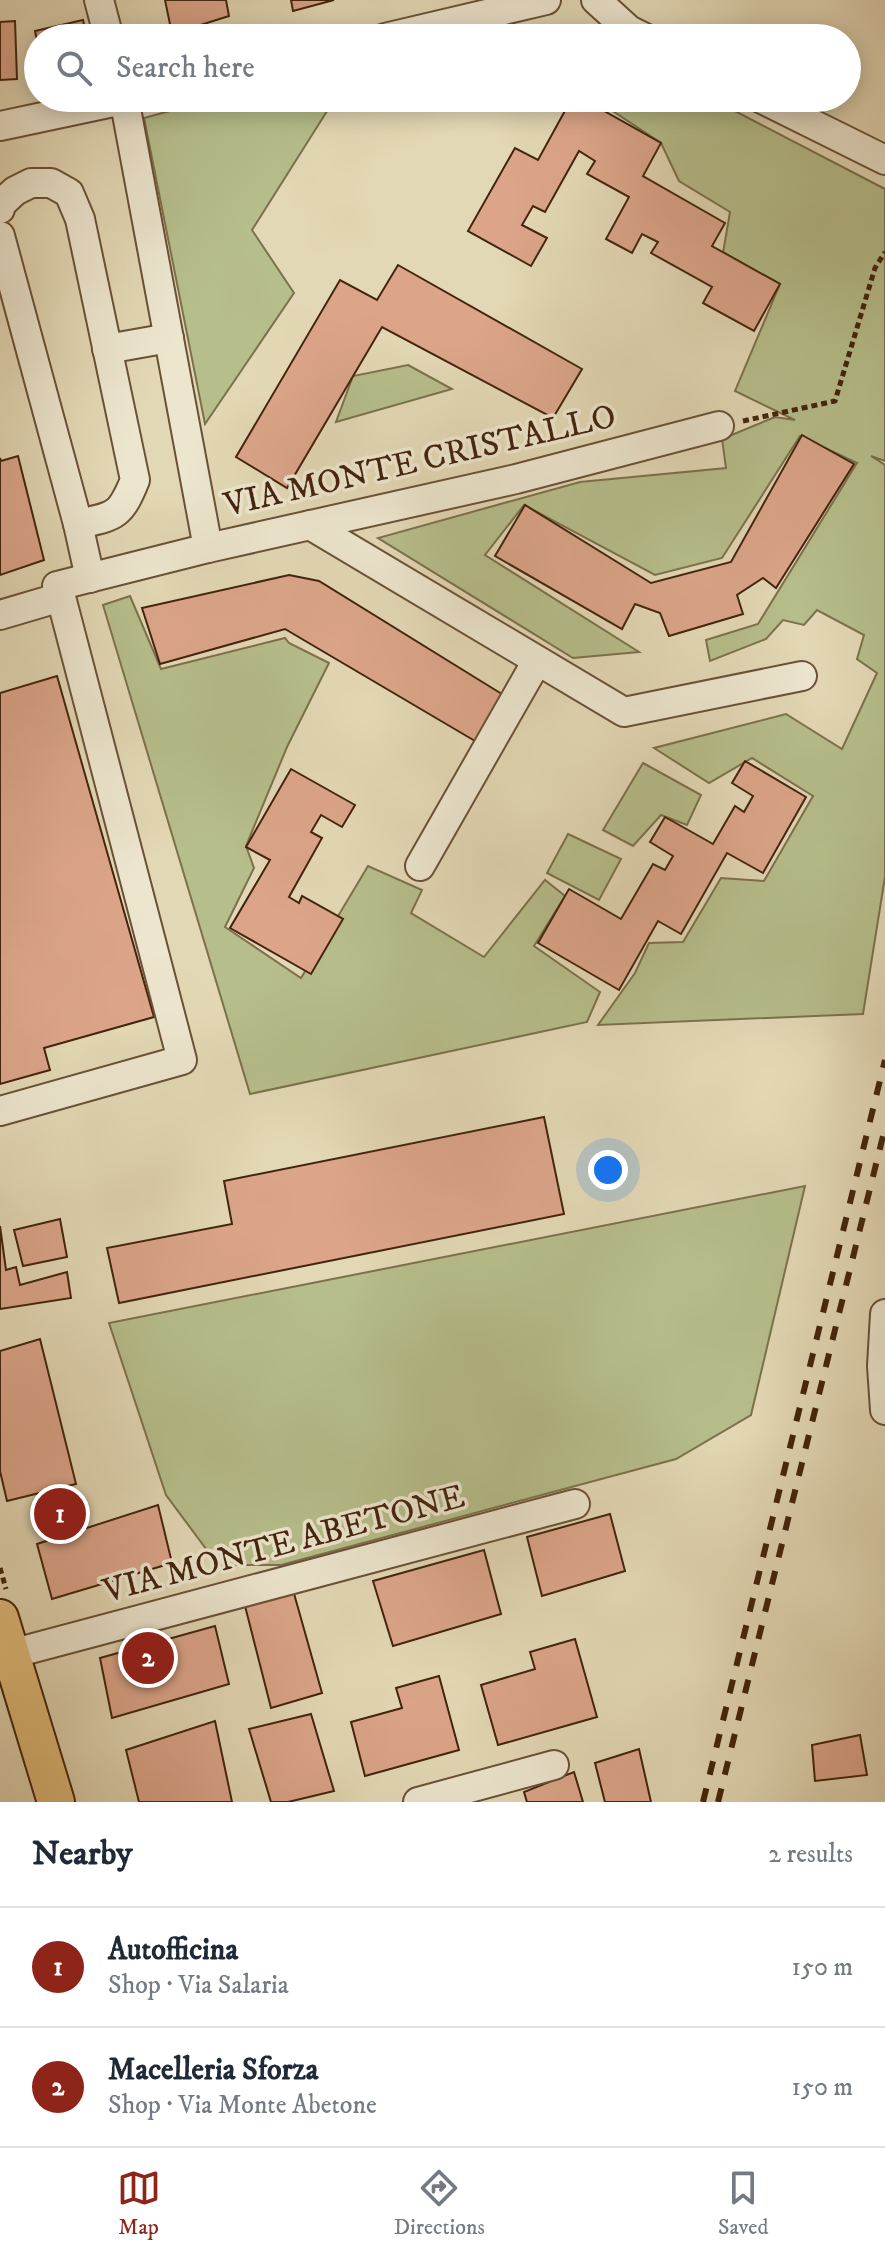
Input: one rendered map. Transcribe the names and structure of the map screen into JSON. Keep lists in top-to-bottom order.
{
  "streets": {
    "street": ["VIA MONTE CRISTALLO", "VIA MONTE ABETONE"]
  },
  "page": {
    "search": "Search here",
    "pins": ["1", "2"],
    "heading": ["Nearby", "2 results"],
    "list": [
      {
        "mark": "1",
        "name": "Autofficina",
        "note": "Shop · Via Salaria",
        "value": "150 m"
      },
      {
        "mark": "2",
        "name": "Macelleria Sforza",
        "note": "Shop · Via Monte Abetone",
        "value": "150 m"
      }
    ],
    "nav": ["Map", "Directions", "Saved"]
  }
}
